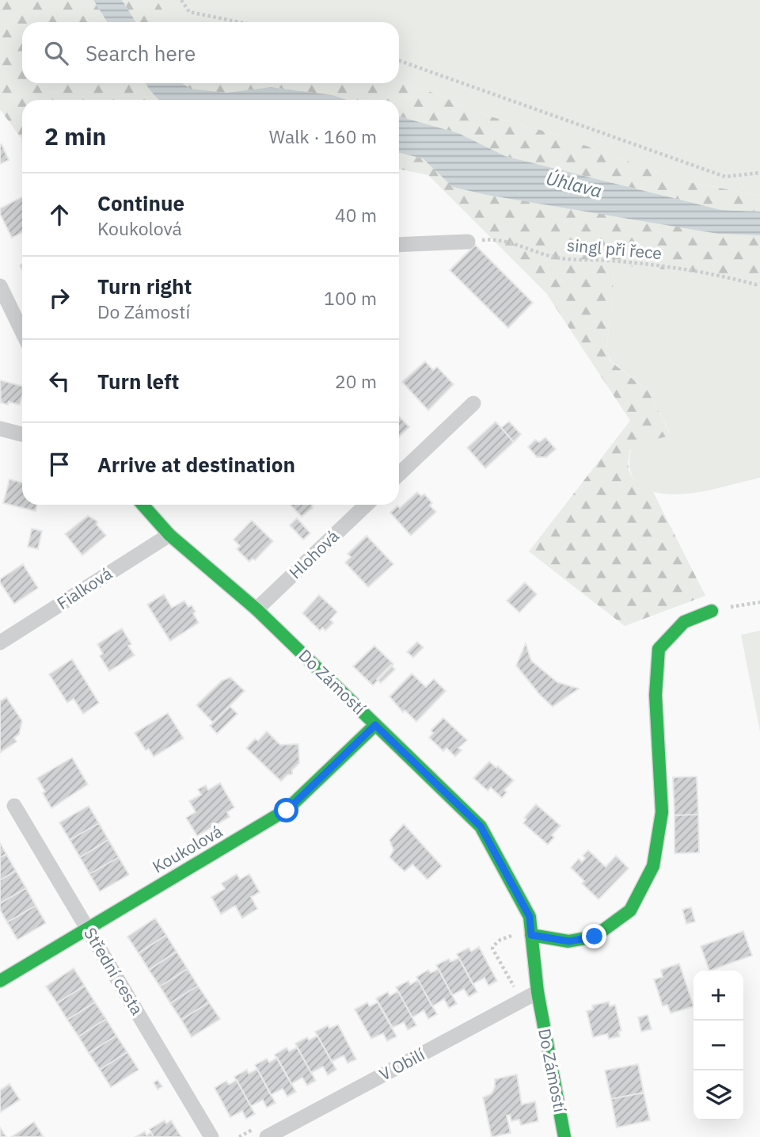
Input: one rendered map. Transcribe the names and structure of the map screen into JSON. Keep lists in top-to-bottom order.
{
  "streets": {
    "street": [
      "Hlohová",
      "Fialková",
      "Do Zámostí",
      "Koukolová",
      "Střední cesta",
      "V Obilí"
    ],
    "path": ["singl při řece"]
  },
  "crossings": [
    ["Hlohová", "Do Zámostí"],
    ["Fialková", "Do Zámostí"],
    ["Do Zámostí", "Koukolová"],
    ["Do Zámostí", "V Obilí"],
    ["Koukolová", "Střední cesta"]
  ],
  "water": ["Úhlava"],
  "page": {
    "search": "Search here",
    "heading": ["2 min", "Walk · 160 m"],
    "list": [
      ["Continue", "Koukolová", "40 m"],
      ["Turn right", "Do Zámostí", "100 m"],
      ["Turn left", "20 m"],
      "Arrive at destination"
    ],
    "map_buttons": ["+", "−"]
  }
}
